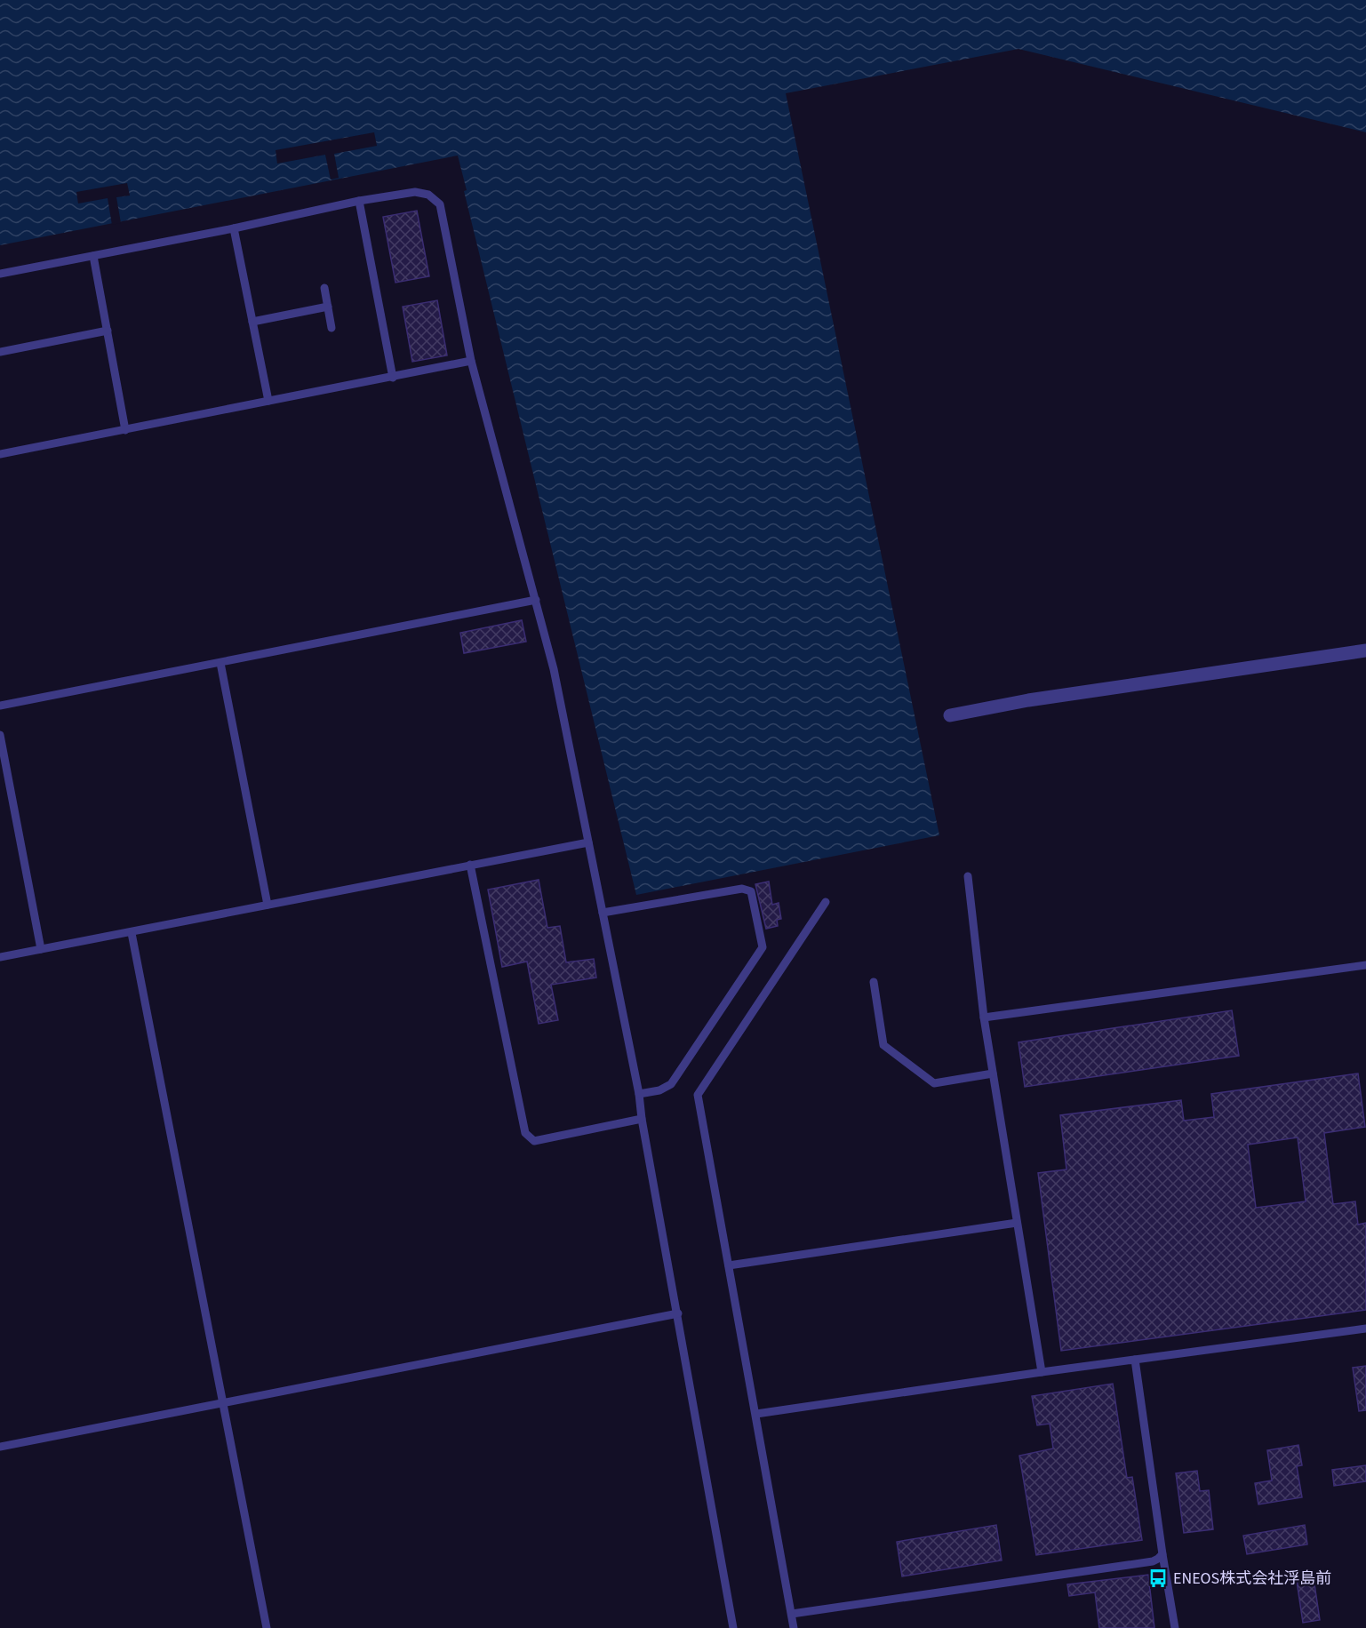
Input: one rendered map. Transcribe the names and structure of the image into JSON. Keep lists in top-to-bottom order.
{
  "places": {
    "bus stop": ["ENEOS株式会社浮島前"]
  }
}
